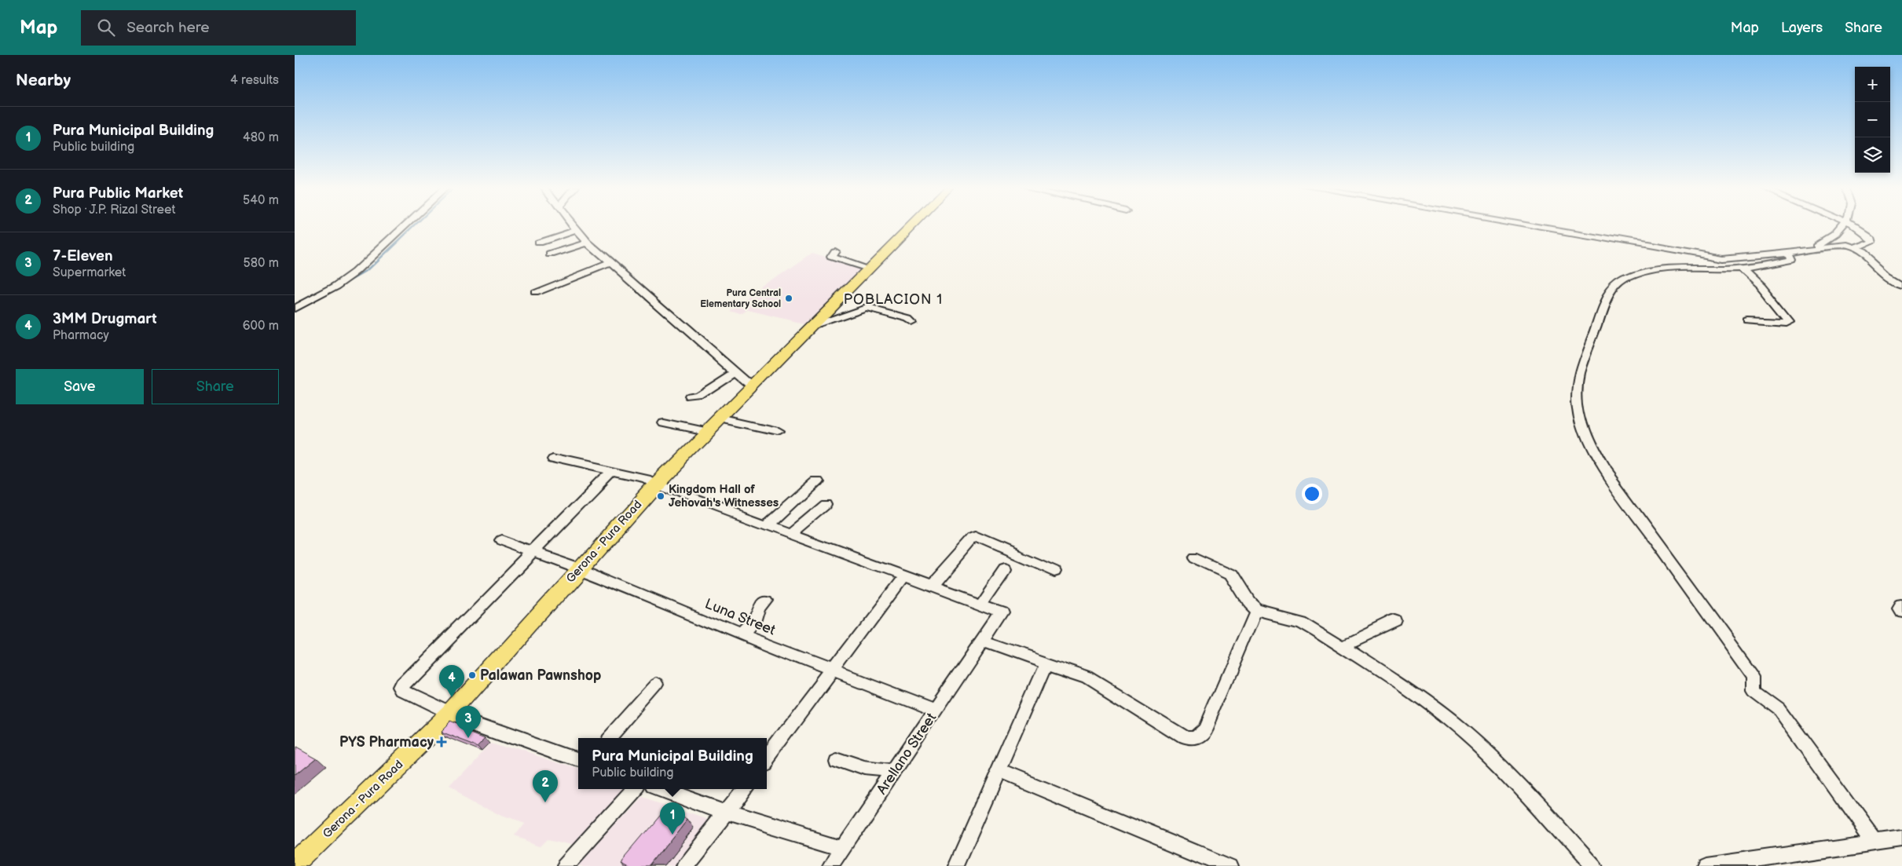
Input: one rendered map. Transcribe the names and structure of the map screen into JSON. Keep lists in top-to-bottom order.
{
  "streets": {
    "main road": ["Gerona - Pura Road"],
    "street": ["Luna Street", "Arellano Street"]
  },
  "crossings": [
    ["Gerona - Pura Road", "Luna Street"],
    ["Luna Street", "Arellano Street"]
  ],
  "districts": ["POBLACION 1"],
  "places": {
    "other": ["Pura Central Elementary School", "Kingdom Hall of Jehovah's Witnesses", "Palawan Pawnshop"],
    "health": ["PYS Pharmacy"]
  },
  "page": {
    "header": "Map",
    "search": "Search here",
    "nav": ["Map", "Layers", "Share"],
    "heading": ["Nearby", "4 results"],
    "map_buttons": ["+", "−"],
    "list": [
      {
        "mark": "1",
        "name": "Pura Municipal Building",
        "note": "Public building",
        "value": "480 m"
      },
      {
        "mark": "2",
        "name": "Pura Public Market",
        "note": "Shop · J.P. Rizal Street",
        "value": "540 m"
      },
      {
        "mark": "3",
        "name": "7-Eleven",
        "note": "Supermarket",
        "value": "580 m"
      },
      {
        "mark": "4",
        "name": "3MM Drugmart",
        "note": "Pharmacy",
        "value": "600 m"
      }
    ],
    "buttons": ["Save", "Share"],
    "pins": [
      "4",
      "3",
      "2",
      "1"
    ],
    "popup": ["Pura Municipal Building", "Public building"]
  }
}
